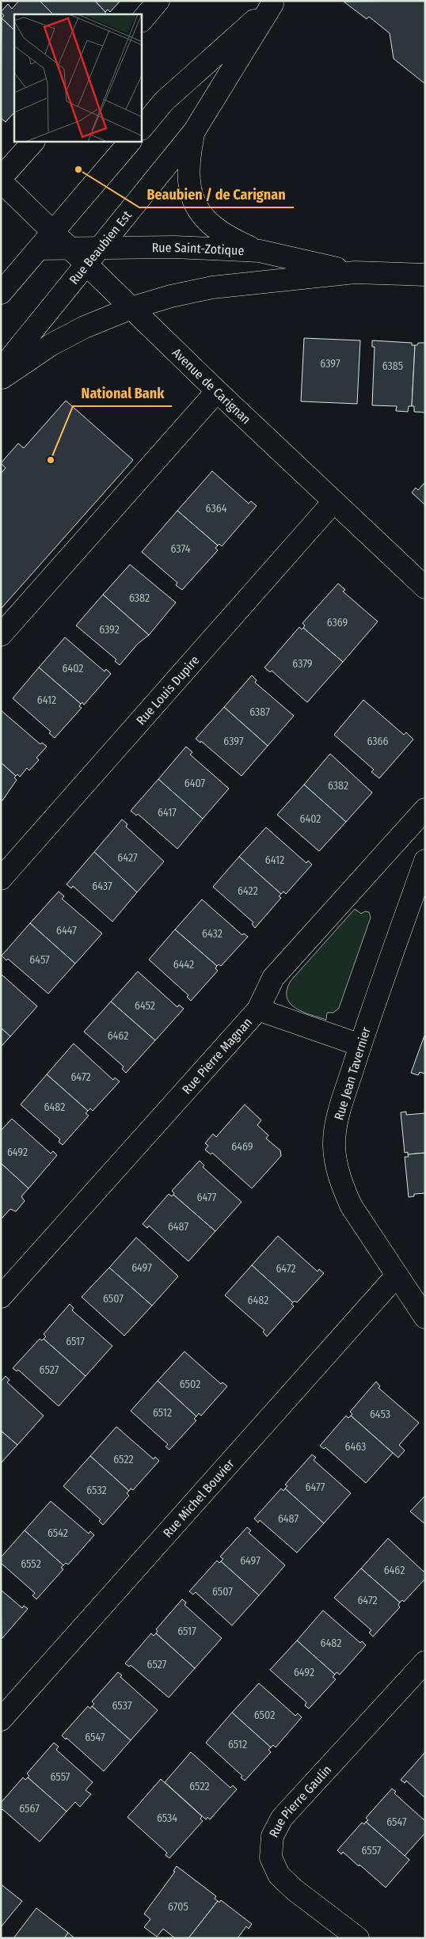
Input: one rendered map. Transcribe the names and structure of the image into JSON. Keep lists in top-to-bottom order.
{
  "streets": {
    "street": [
      "Rue Beaubien Est",
      "Rue Saint-Zotique",
      "Avenue de Carignan",
      "Rue Louis Dupire",
      "Rue Pierre Magnan",
      "Rue Jean Tavernier",
      "Rue Michel Bouvier",
      "Rue Pierre Gaulin"
    ]
  },
  "crossings": [
    ["Rue Beaubien Est", "Rue Saint-Zotique"],
    ["Rue Beaubien Est", "Avenue de Carignan"],
    ["Rue Saint-Zotique", "Avenue de Carignan"],
    ["Avenue de Carignan", "Rue Louis Dupire"],
    ["Rue Jean Tavernier", "Rue Michel Bouvier"]
  ],
  "places": ["Beaubien / de Carignan", "National Bank"],
  "house_numbers": [
    "6397",
    "6385",
    "6364",
    "6374",
    "6382",
    "6369",
    "6392",
    "6379",
    "6402",
    "6412",
    "6387",
    "6397",
    "6366",
    "6407",
    "6382",
    "6417",
    "6402",
    "6427",
    "6412",
    "6437",
    "6422",
    "6447",
    "6432",
    "6457",
    "6442",
    "6452",
    "6462",
    "6472",
    "6482",
    "6469",
    "6492",
    "6477",
    "6487",
    "6497",
    "6472",
    "6507",
    "6482",
    "6517",
    "6527",
    "6502",
    "6512",
    "6453",
    "6463",
    "6522",
    "6477",
    "6532",
    "6487",
    "6542",
    "6497",
    "6552",
    "6462",
    "6507",
    "6472",
    "6517",
    "6482",
    "6527",
    "6492",
    "6537",
    "6502",
    "6547",
    "6512",
    "6557",
    "6522",
    "6567",
    "6534",
    "6547",
    "6557",
    "6705"
  ]
}
